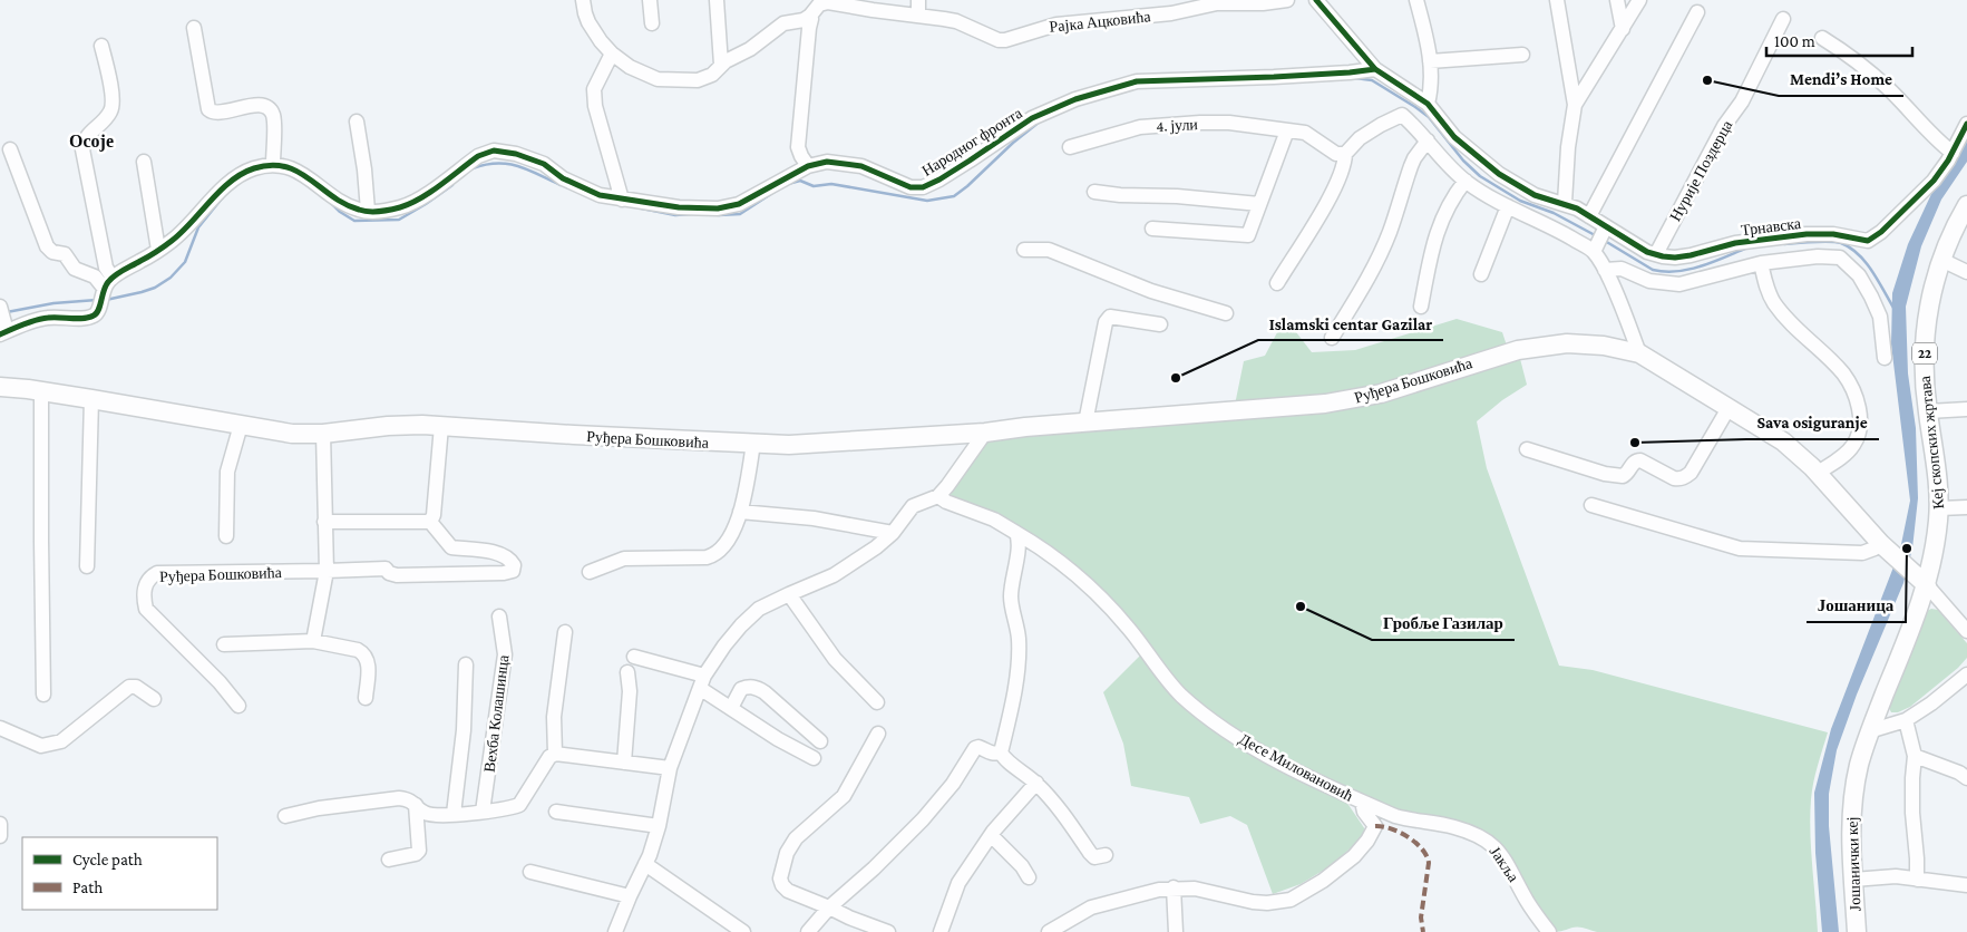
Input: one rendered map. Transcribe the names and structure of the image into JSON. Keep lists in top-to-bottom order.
{
  "streets": {
    "main road": [
      "22",
      "Руђера Бошковића",
      "Кеј скопских жртава",
      "Јошанички кеј"
    ],
    "street": [
      "Рајка Ацковића",
      "4. јули",
      "Народног фронта",
      "Нурије Поздерца",
      "Трнавска",
      "Вехба Колашинца",
      "Десе Миловановић",
      "Јакља"
    ]
  },
  "crossings": [
    ["Нурије Поздерца", "Трнавска"],
    ["Руђера Бошковића", "Кеј скопских жртава"],
    ["Руђера Бошковића", "Јошанички кеј"],
    ["Кеј скопских жртава", "Јошанички кеј"],
    ["Десе Миловановић", "Јакља"]
  ],
  "districts": ["Осоје"],
  "places": [
    "Mendi’s Home",
    "Islamski centar Gazilar",
    "Sava osiguranje",
    "Јошаница",
    "Гробље Газилар"
  ],
  "legend": ["Cycle path", "Path"],
  "scale_bar": "100 m"
}
